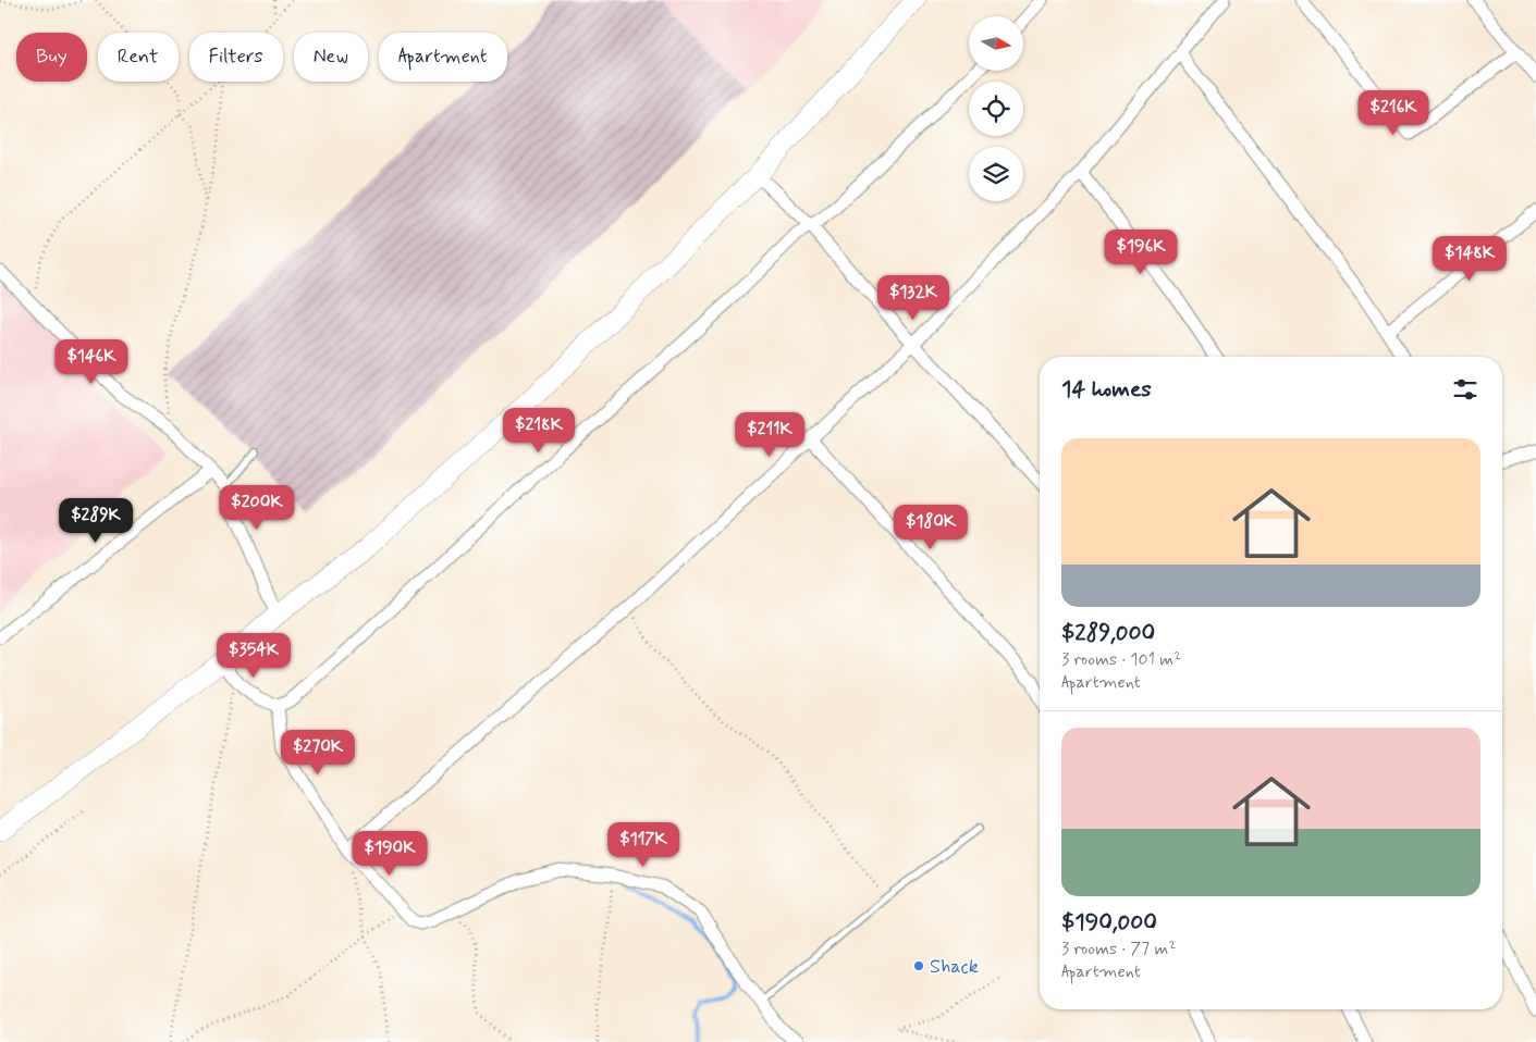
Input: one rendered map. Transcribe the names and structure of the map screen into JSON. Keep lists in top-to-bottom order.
{
  "places": ["Shack"],
  "north": "right",
  "page": {
    "chip": [
      "Buy",
      "Rent",
      "Filters",
      "New",
      "Apartment"
    ],
    "price": [
      "$216K",
      "$196K",
      "$148K",
      "$132K",
      "$146K",
      "$218K",
      "$211K",
      "$200K",
      "$289K",
      "$180K",
      "$354K",
      "$270K",
      "$117K",
      "$190K"
    ],
    "heading": "14 homes",
    "list": [
      {
        "name": "$289,000",
        "note": "3 rooms · 101 m² · Apartment"
      },
      {
        "name": "$190,000",
        "note": "3 rooms · 77 m² · Apartment"
      }
    ]
  }
}
